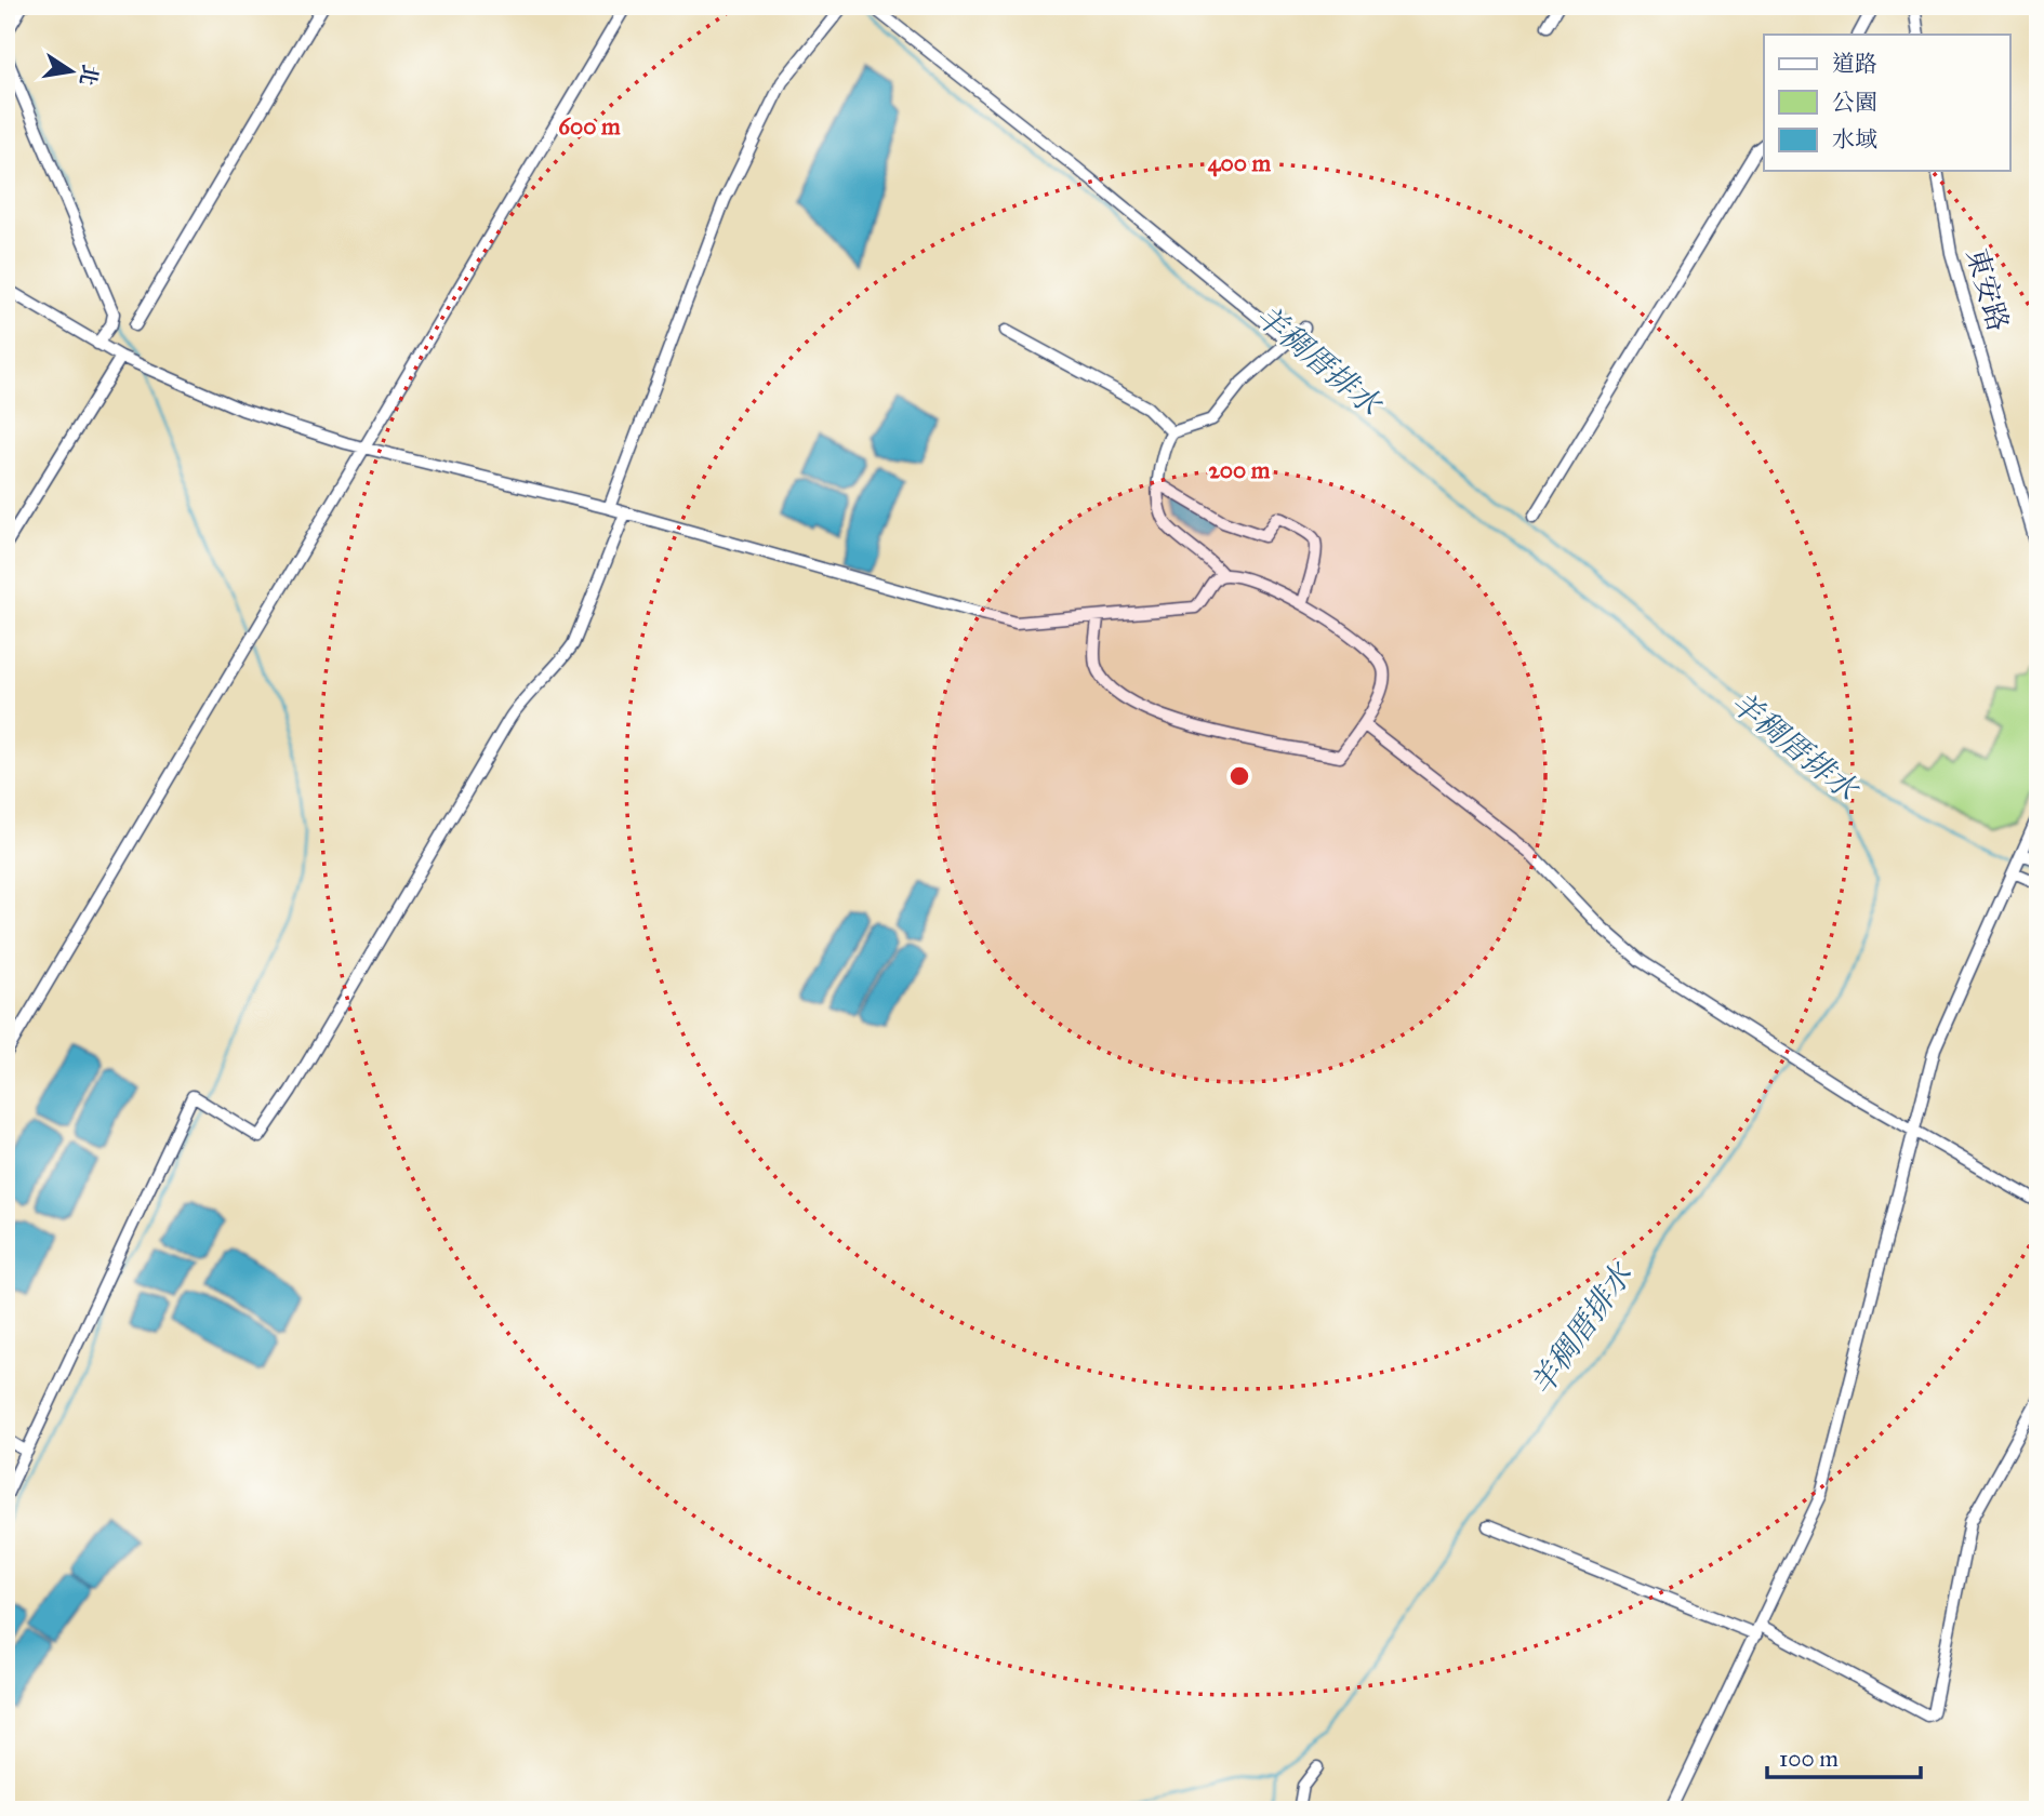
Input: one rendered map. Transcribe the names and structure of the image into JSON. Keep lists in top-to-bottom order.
{
  "streets": {
    "street": ["東安路"]
  },
  "water": ["羊稠厝排水"],
  "legend": ["道路", "公園", "水域"],
  "scale_bar": "100 m",
  "north": "right",
  "rings": ["600 m", "400 m", "200 m"]
}
